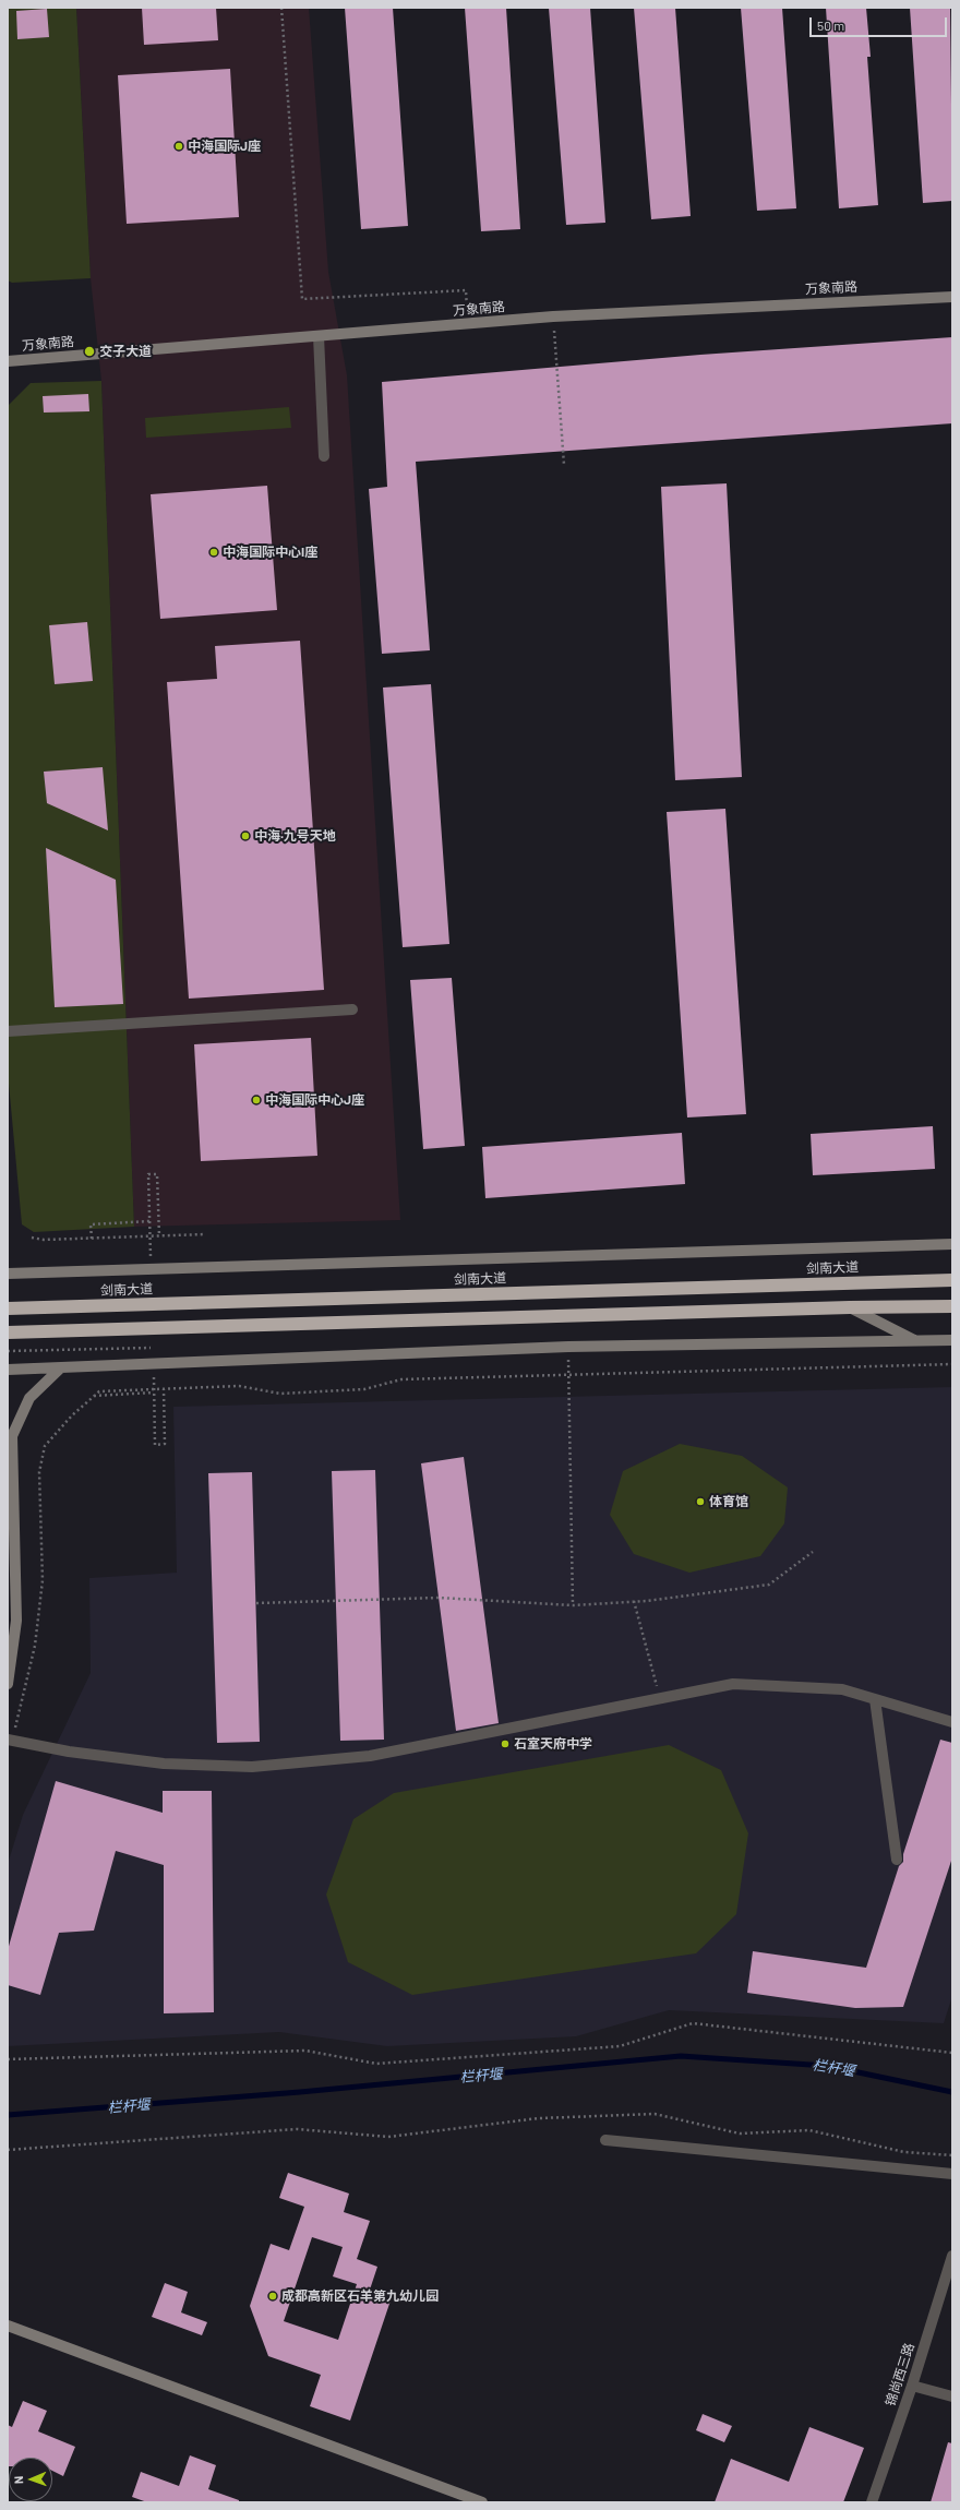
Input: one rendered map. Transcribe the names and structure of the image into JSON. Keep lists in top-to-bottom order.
{
  "streets": {
    "highway": ["剑南大道"],
    "main road": ["万象南路"],
    "street": ["锦尚西三路"]
  },
  "water": ["栏杆堰"],
  "places": [
    "中海国际J座",
    "交子大道",
    "中海国际中心I座",
    "中海·九号天地",
    "中海国际中心J座",
    "体育馆",
    "石室天府中学",
    "成都高新区石羊第九幼儿园"
  ],
  "scale_bar": "50 m",
  "north": "left"
}
